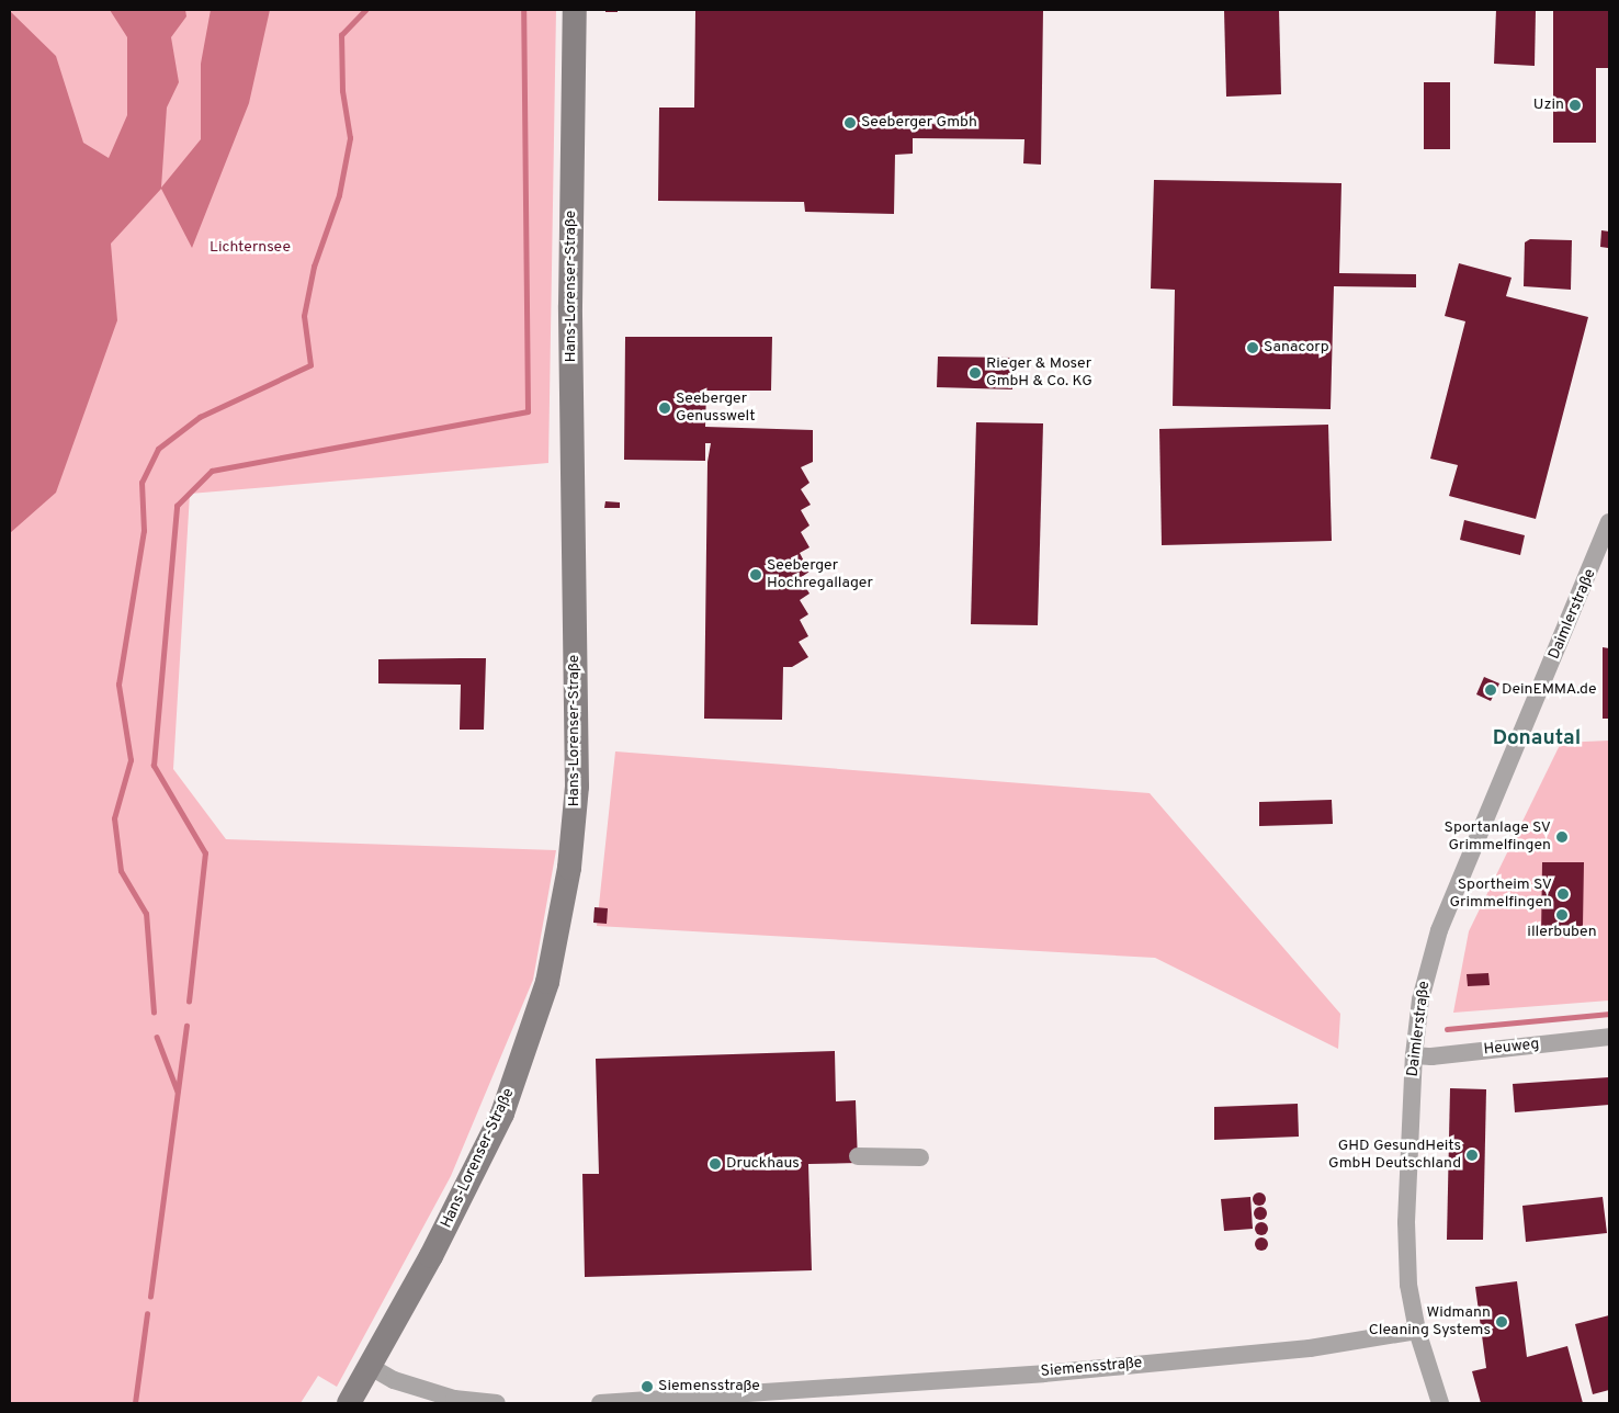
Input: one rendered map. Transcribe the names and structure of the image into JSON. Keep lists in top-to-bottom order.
{
  "streets": {
    "street": [
      "Hans-Lorenser-Straße",
      "Daimlerstraße",
      "Heuweg",
      "Siemensstraße"
    ]
  },
  "crossings": [
    ["Daimlerstraße", "Heuweg"],
    ["Daimlerstraße", "Siemensstraße"]
  ],
  "districts": ["Donautal"],
  "parks": ["Lichternsee"],
  "places": [
    "Uzin",
    "Seeberger Gmbh",
    "Sanacorp",
    "Rieger & Moser GmbH & Co. KG",
    "Seeberger Genusswelt",
    "Seeberger Hochregallager",
    "DeinEMMA.de",
    "Sportanlage SV Grimmelfingen",
    "Sportheim SV Grimmelfingen",
    "illerbuben",
    "GHD GesundHeits GmbH Deutschland",
    "Druckhaus",
    "Widmann Cleaning Systems",
    "Siemensstraße"
  ]
}
